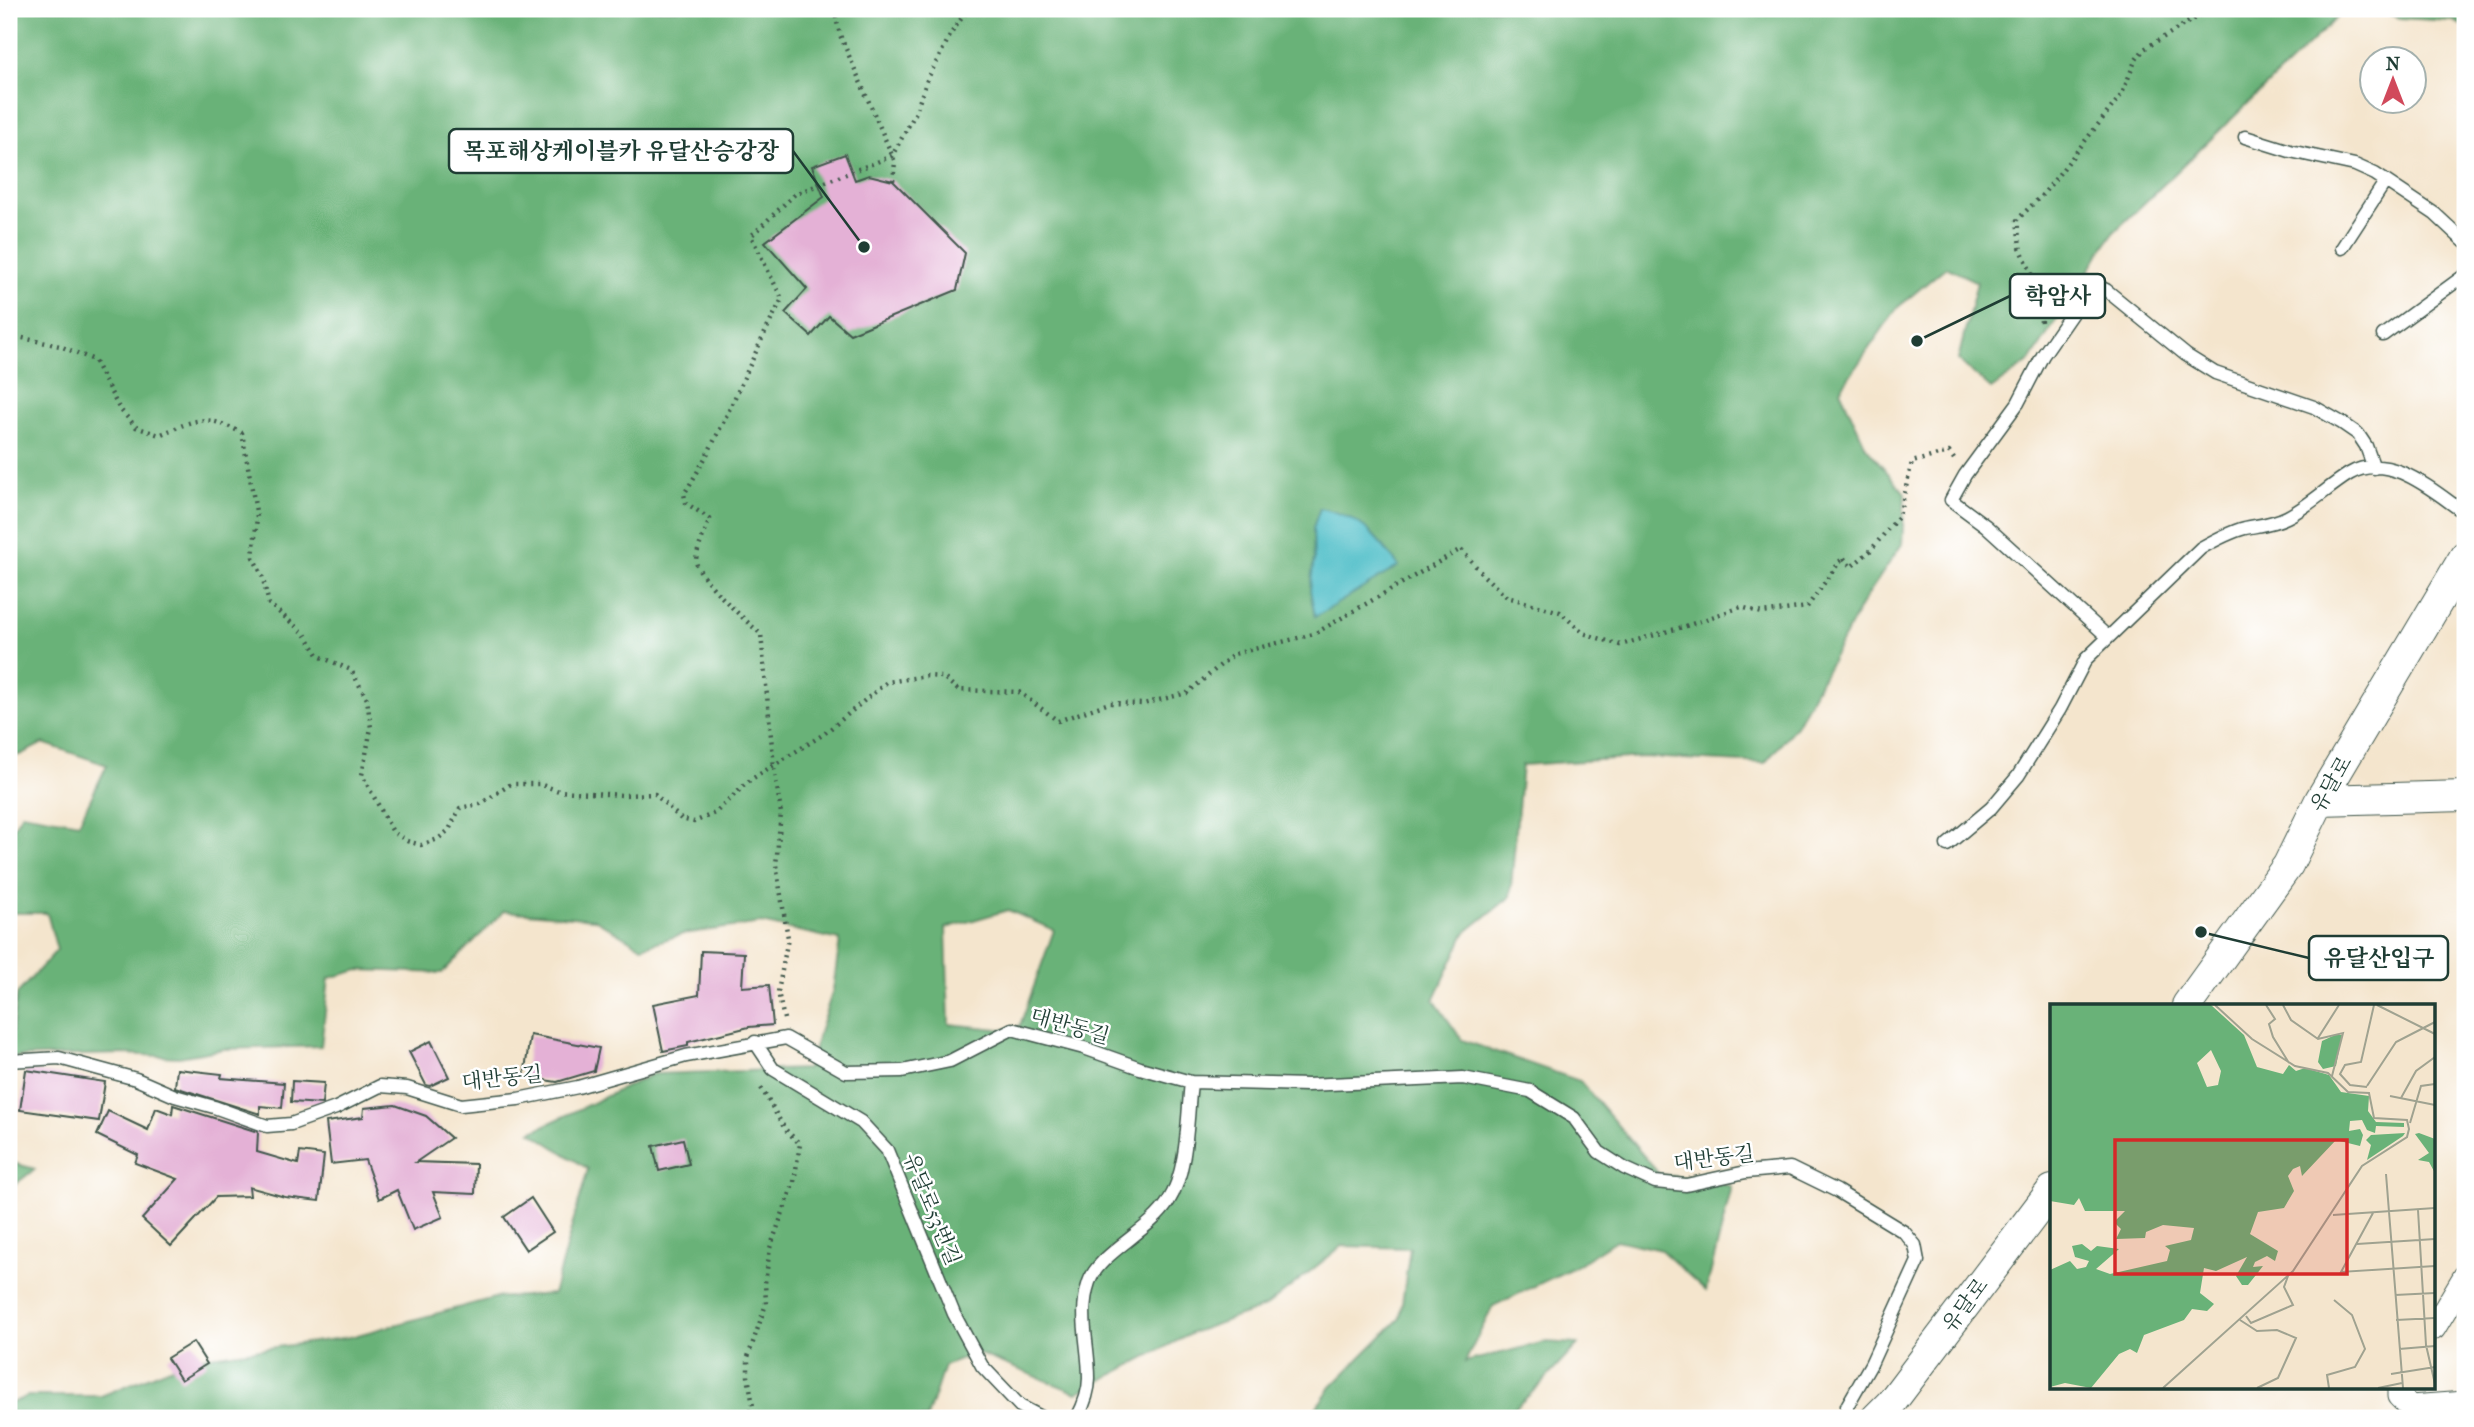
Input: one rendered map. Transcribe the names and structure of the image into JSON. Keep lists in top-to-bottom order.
{
  "streets": {
    "street": ["유달로"],
    "lane": ["대반동길", "유달로53번길"]
  },
  "crossings": [
    ["대반동길", "유달로53번길"]
  ],
  "places": ["목포해상케이블카 유달산승강장", "학암사", "유달산입구"],
  "north": "top"
}
